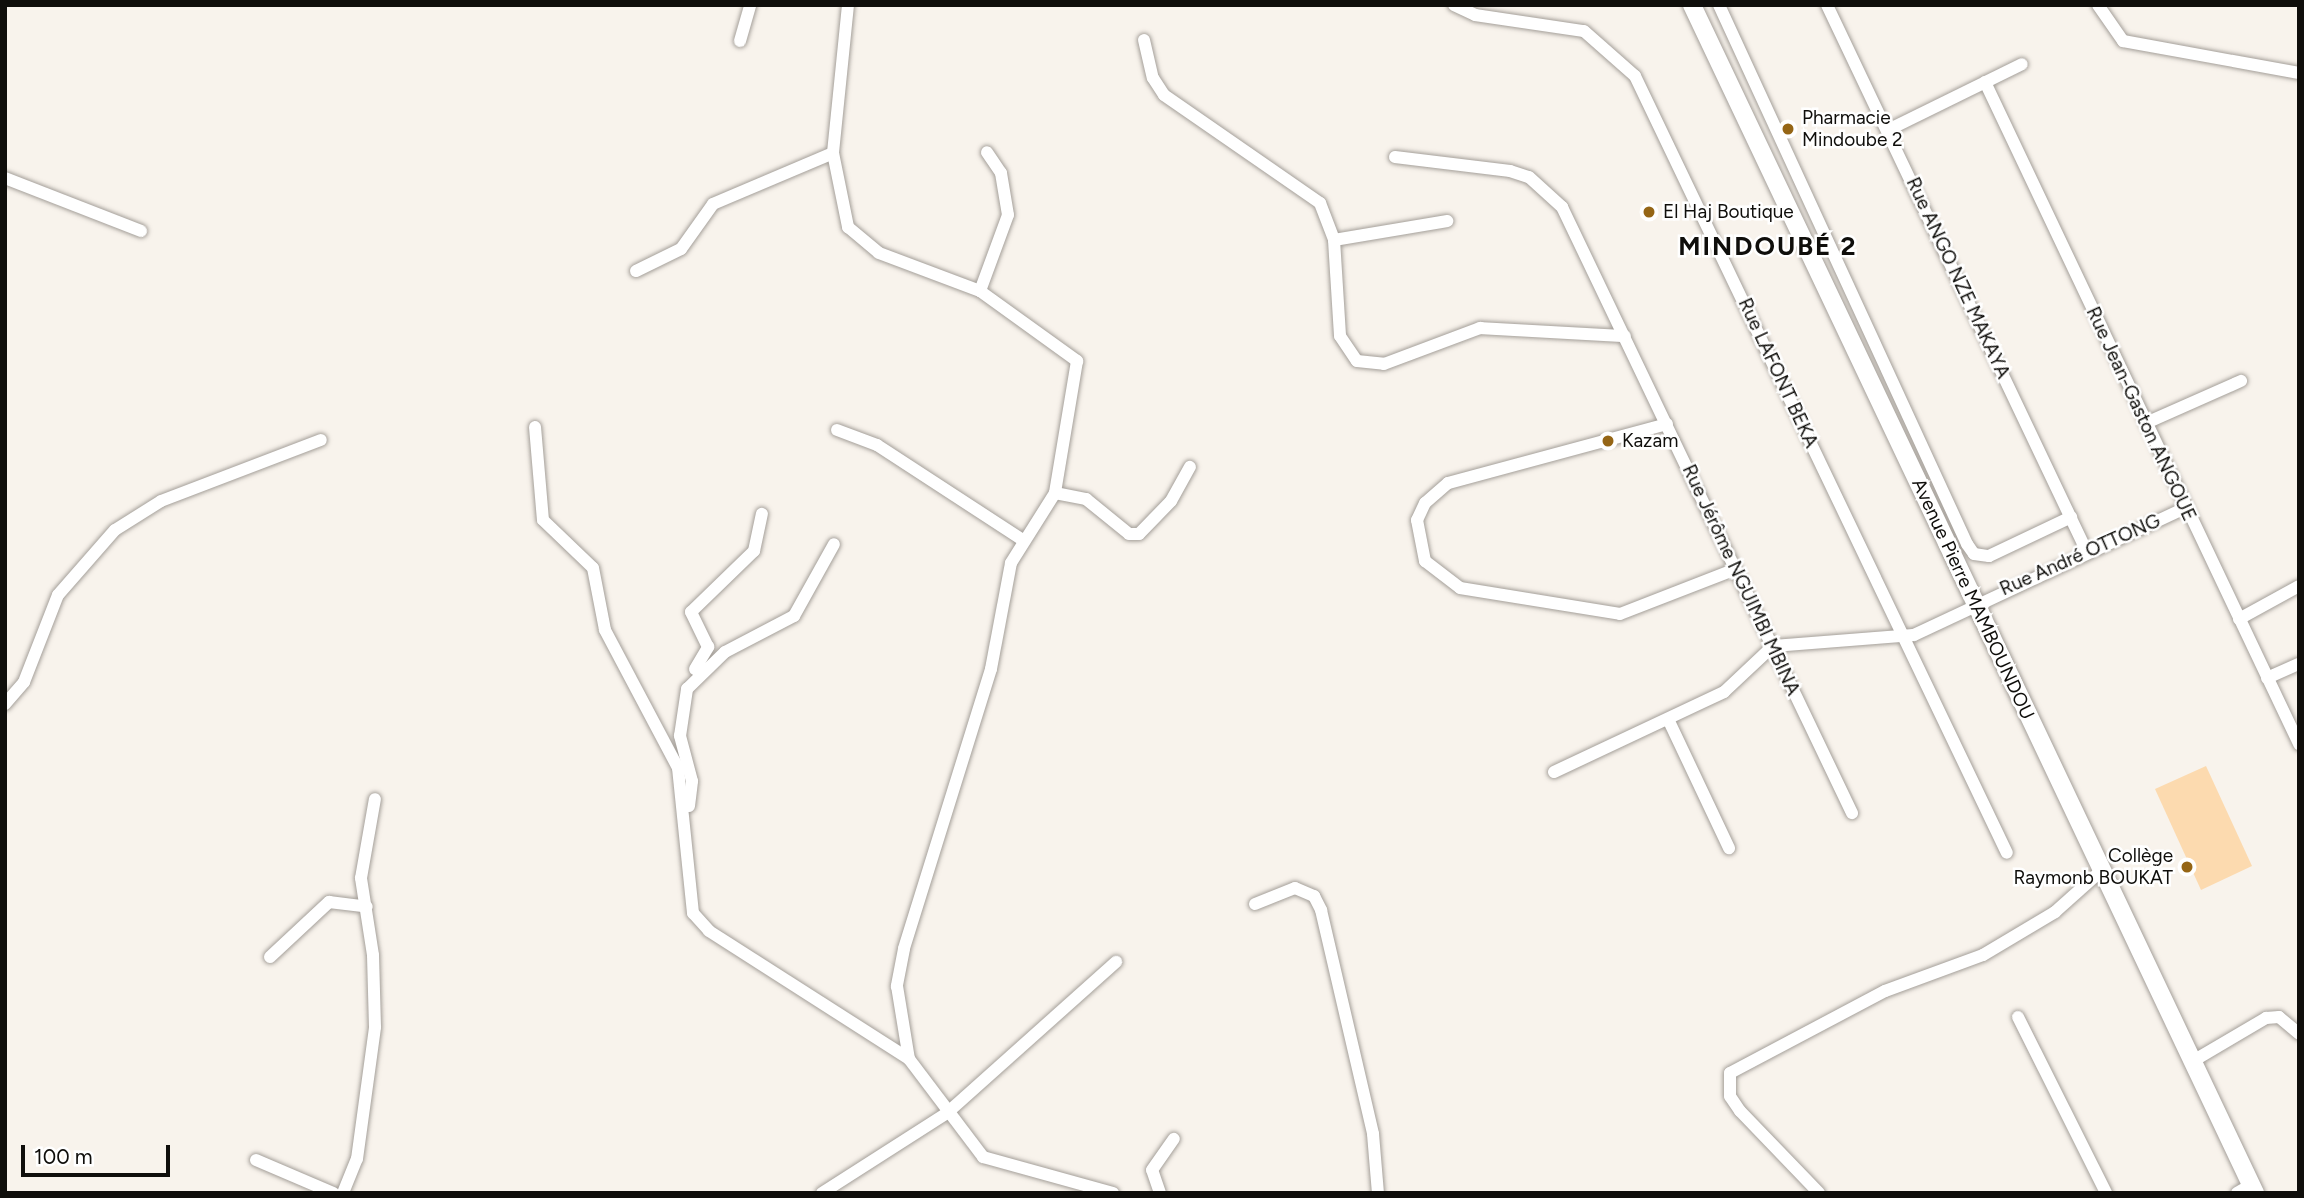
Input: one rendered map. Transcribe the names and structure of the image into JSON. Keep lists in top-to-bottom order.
{
  "streets": {
    "street": [
      "Rue ANGO NZE MAKAYA",
      "Rue LAFONT BEKA",
      "Rue Jean-Gaston ANGOUE",
      "Rue André OTTONG",
      "Rue Jérôme NGUIMBI MBINA",
      "Avenue Pierre MAMBOUNDOU"
    ]
  },
  "crossings": [
    ["Rue ANGO NZE MAKAYA", "Rue André OTTONG"],
    ["Rue LAFONT BEKA", "Rue André OTTONG"],
    ["Rue Jean-Gaston ANGOUE", "Rue André OTTONG"],
    ["Rue André OTTONG", "Avenue Pierre MAMBOUNDOU"]
  ],
  "districts": ["MINDOUBÉ 2"],
  "places": [
    "Pharmacie Mindoube 2",
    "El Haj Boutique",
    "Kazam",
    "Collège Raymonb BOUKAT"
  ],
  "scale_bar": "100 m"
}
